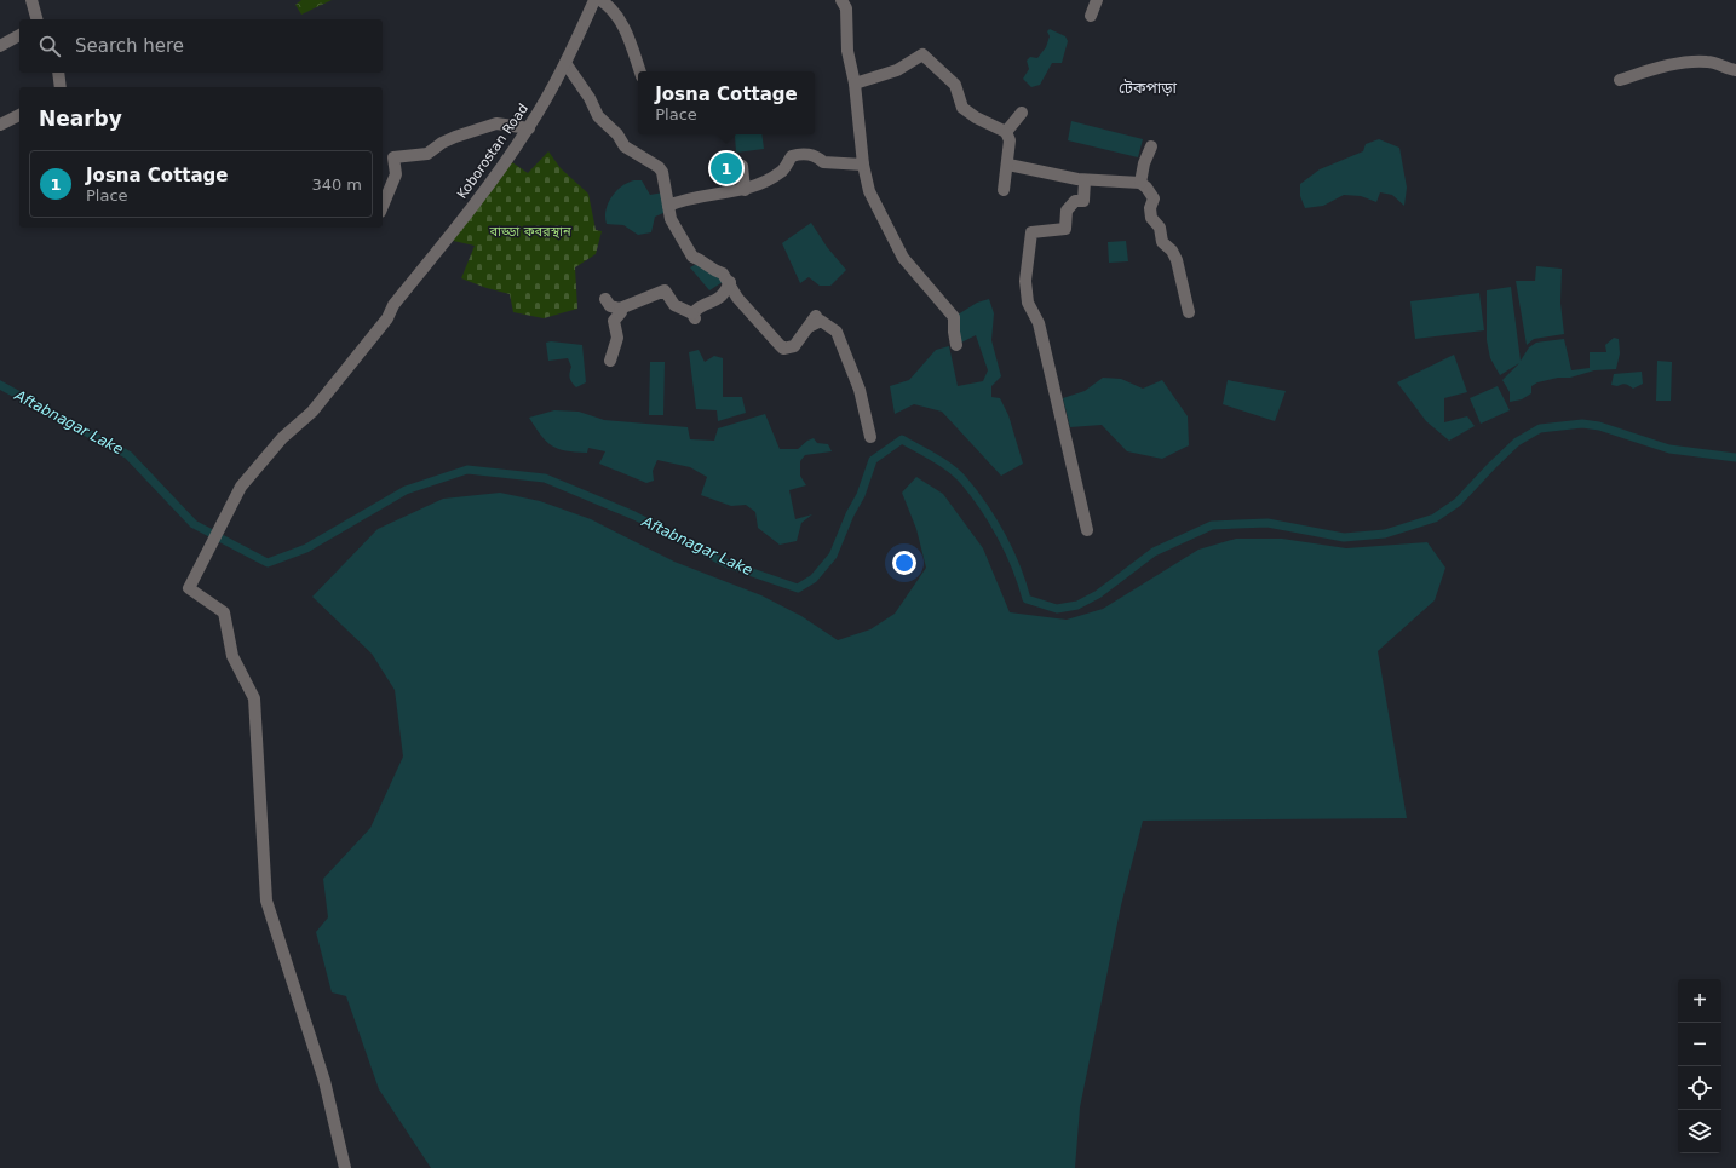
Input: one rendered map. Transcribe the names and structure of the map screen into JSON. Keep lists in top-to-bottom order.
{
  "streets": {
    "street": ["Koborostan Road"]
  },
  "districts": ["টেকপাড়া"],
  "water": ["Aftabnagar Lake"],
  "parks": ["বাড্ডা কবরস্থান"],
  "page": {
    "search": "Search here",
    "popup": ["Josna Cottage", "Place"],
    "heading": "Nearby",
    "pins": "1",
    "list": [
      {
        "mark": "1",
        "name": "Josna Cottage",
        "note": "Place",
        "value": "340 m"
      }
    ],
    "map_buttons": ["+", "−"]
  }
}
